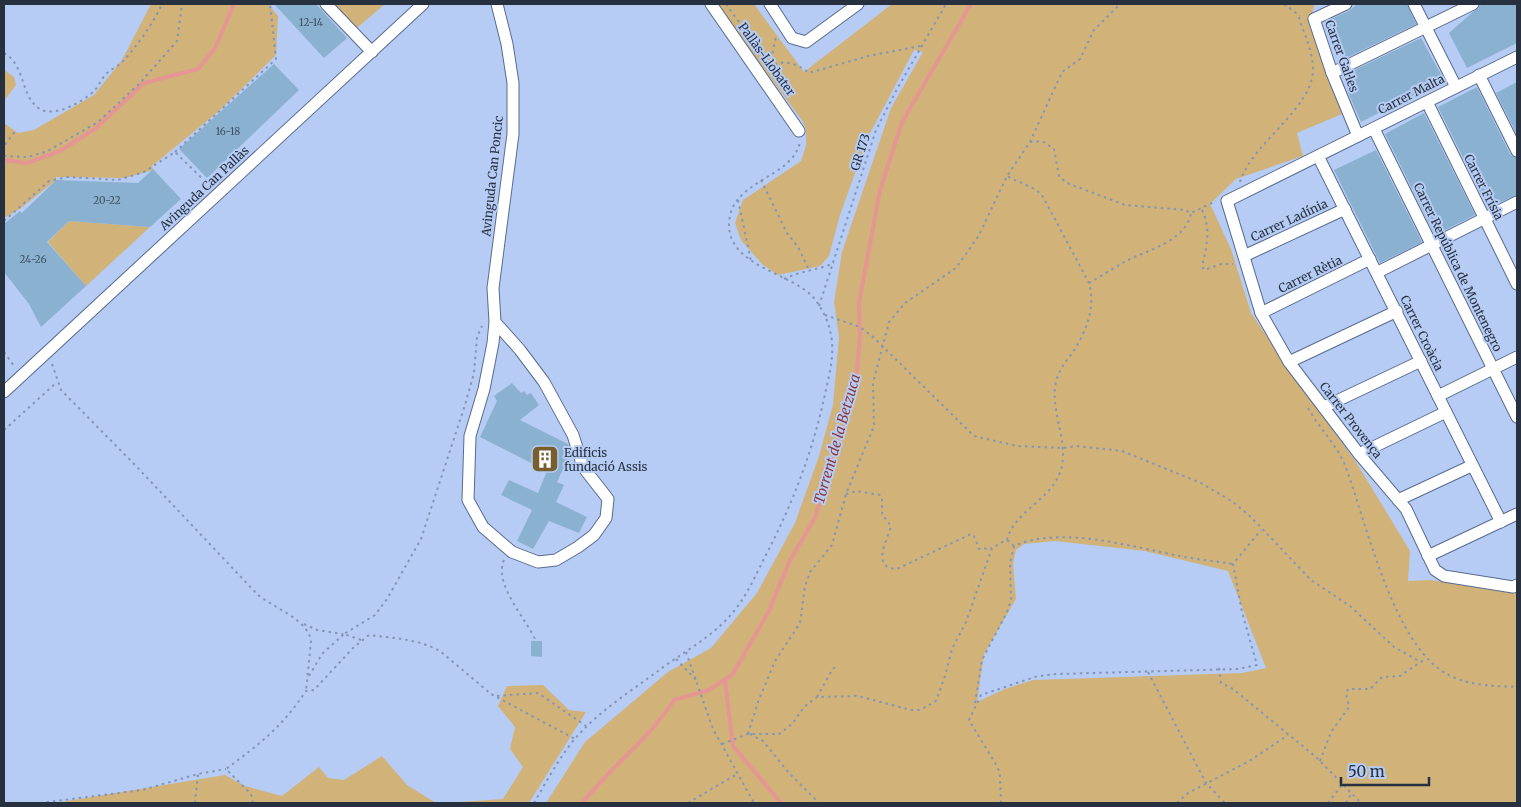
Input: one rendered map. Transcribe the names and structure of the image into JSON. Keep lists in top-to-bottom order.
{
  "streets": {
    "street": [
      "Carrer Gal·les",
      "Pallàs-Llobater",
      "Carrer Malta",
      "Avinguda Can Poncic",
      "Carrer Frísia",
      "Avinguda Can Pallàs",
      "Carrer Ladínia",
      "Carrer República de Montenegro",
      "Carrer Rètia",
      "Carrer Croàcia",
      "Carrer Provença"
    ],
    "path": ["GR 173"]
  },
  "crossings": [
    ["Carrer Gal·les", "Carrer Malta"],
    ["Carrer Malta", "Carrer Frísia"],
    ["Carrer Malta", "Carrer República de Montenegro"],
    ["Carrer Malta", "Carrer Croàcia"],
    ["Carrer Malta", "Carrer Provença"],
    ["Carrer Ladínia", "Carrer Croàcia"],
    ["Carrer Ladínia", "Carrer Provença"],
    ["Carrer Rètia", "Carrer Croàcia"],
    ["Carrer Rètia", "Carrer Provença"]
  ],
  "water": ["Torrent de la Betzuca"],
  "places": {
    "building": ["Edificis fundació Assis"]
  },
  "house_numbers": [
    "12-14",
    "16-18",
    "20-22",
    "24-26"
  ],
  "scale_bar": "50 m"
}
